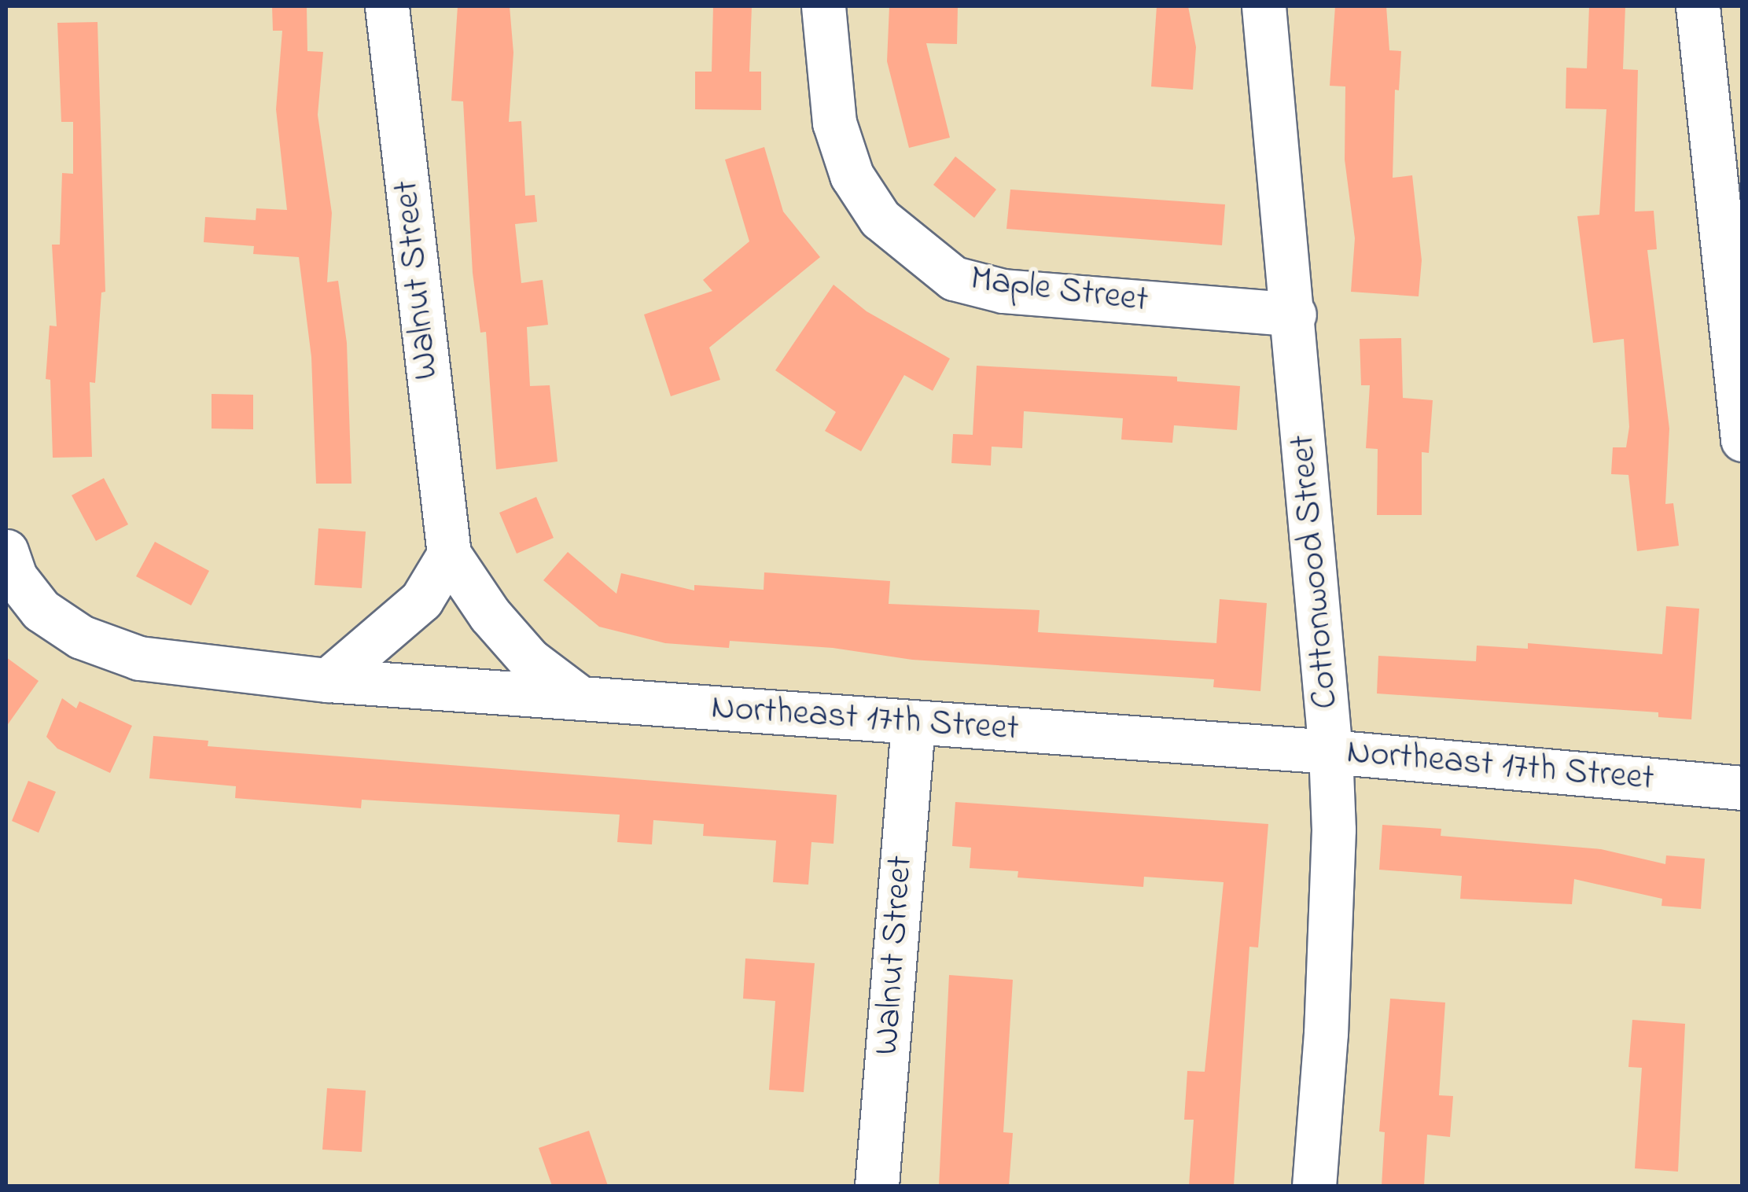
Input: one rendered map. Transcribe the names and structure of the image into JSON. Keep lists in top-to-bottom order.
{
  "streets": {
    "street": [
      "Walnut Street",
      "Maple Street",
      "Cottonwood Street",
      "Northeast 17th Street"
    ]
  },
  "crossings": [
    ["Walnut Street", "Northeast 17th Street"],
    ["Maple Street", "Cottonwood Street"],
    ["Cottonwood Street", "Northeast 17th Street"]
  ]
}
